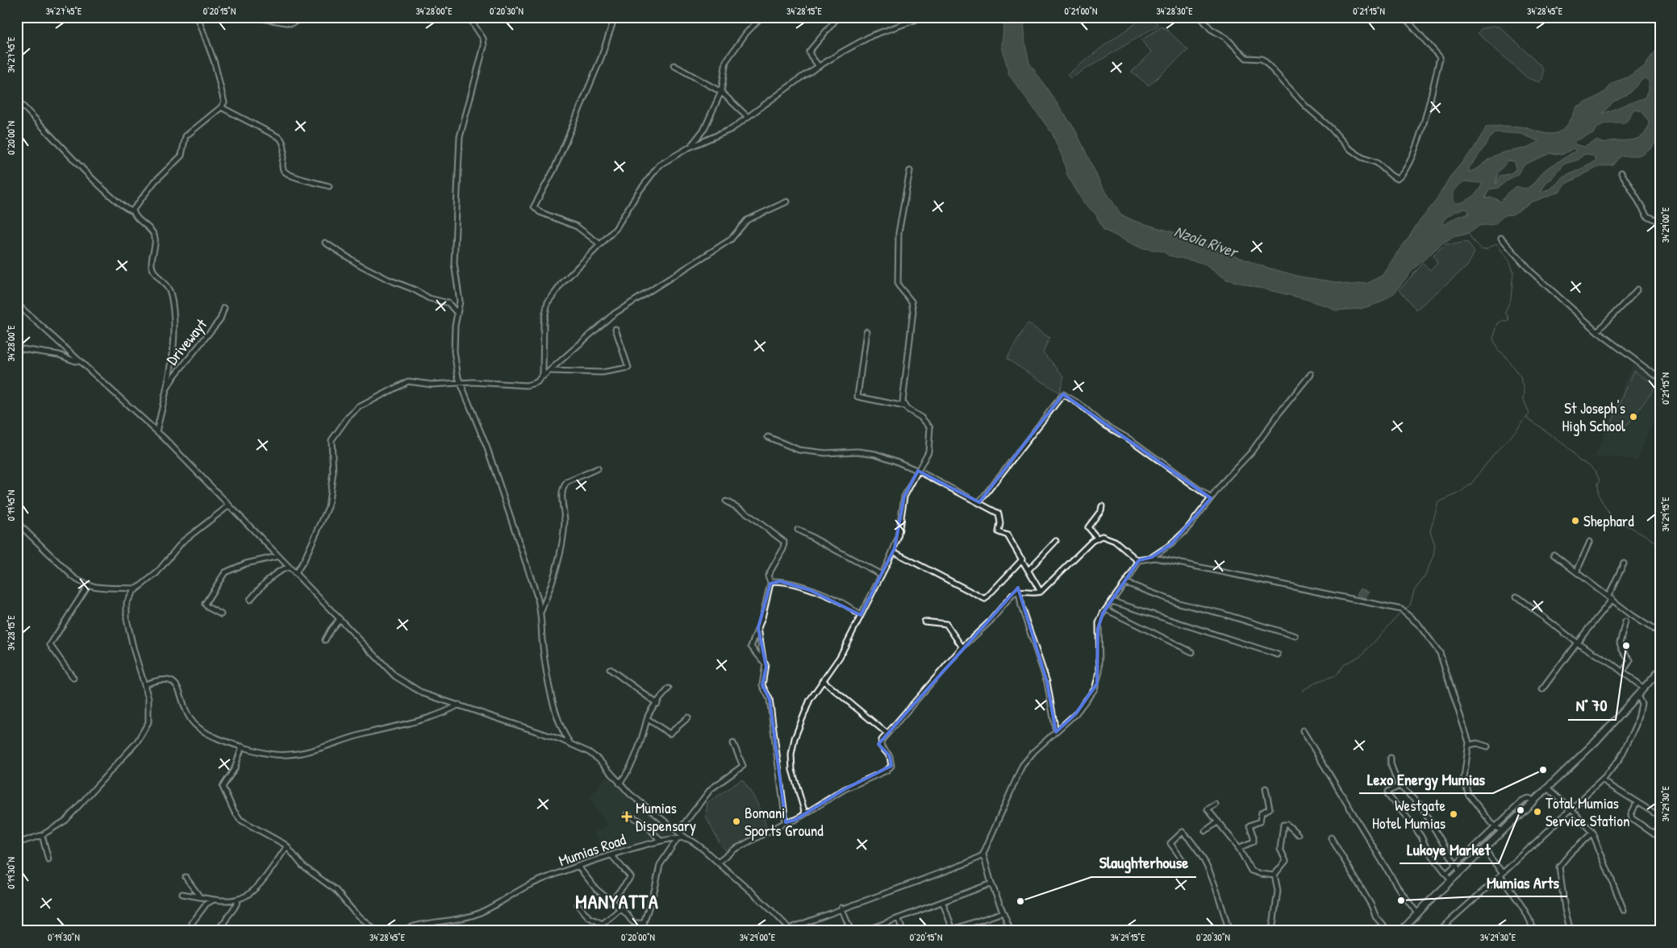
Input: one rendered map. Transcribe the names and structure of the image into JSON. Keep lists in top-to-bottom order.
{
  "streets": {
    "street": ["Drivewayt", "Mumias Road"]
  },
  "districts": ["MANYATTA"],
  "water": ["Nzoia River"],
  "places": {
    "other": [
      "St Joseph's High School",
      "Shephard",
      "N° 70",
      "Lexo Energy Mumias",
      "Lukoye Market",
      "Total Mumias Service Station",
      "Westgate Hotel Mumias",
      "Bomani Sports Ground",
      "Mumias Arts",
      "Slaughterhouse"
    ],
    "health": ["Mumias Dispensary"]
  },
  "coordinates": [
    "34°27'45\"E",
    "0°20'15\"N",
    "34°28'00\"E",
    "0°20'30\"N",
    "34°28'15\"E",
    "0°21'00\"N",
    "34°28'30\"E",
    "0°21'15\"N",
    "34°28'45\"E",
    "0°20'00\"N",
    "34°29'00\"E",
    "0°19'45\"N",
    "34°29'15\"E",
    "34°29'30\"E",
    "0°19'30\"N"
  ]
}
